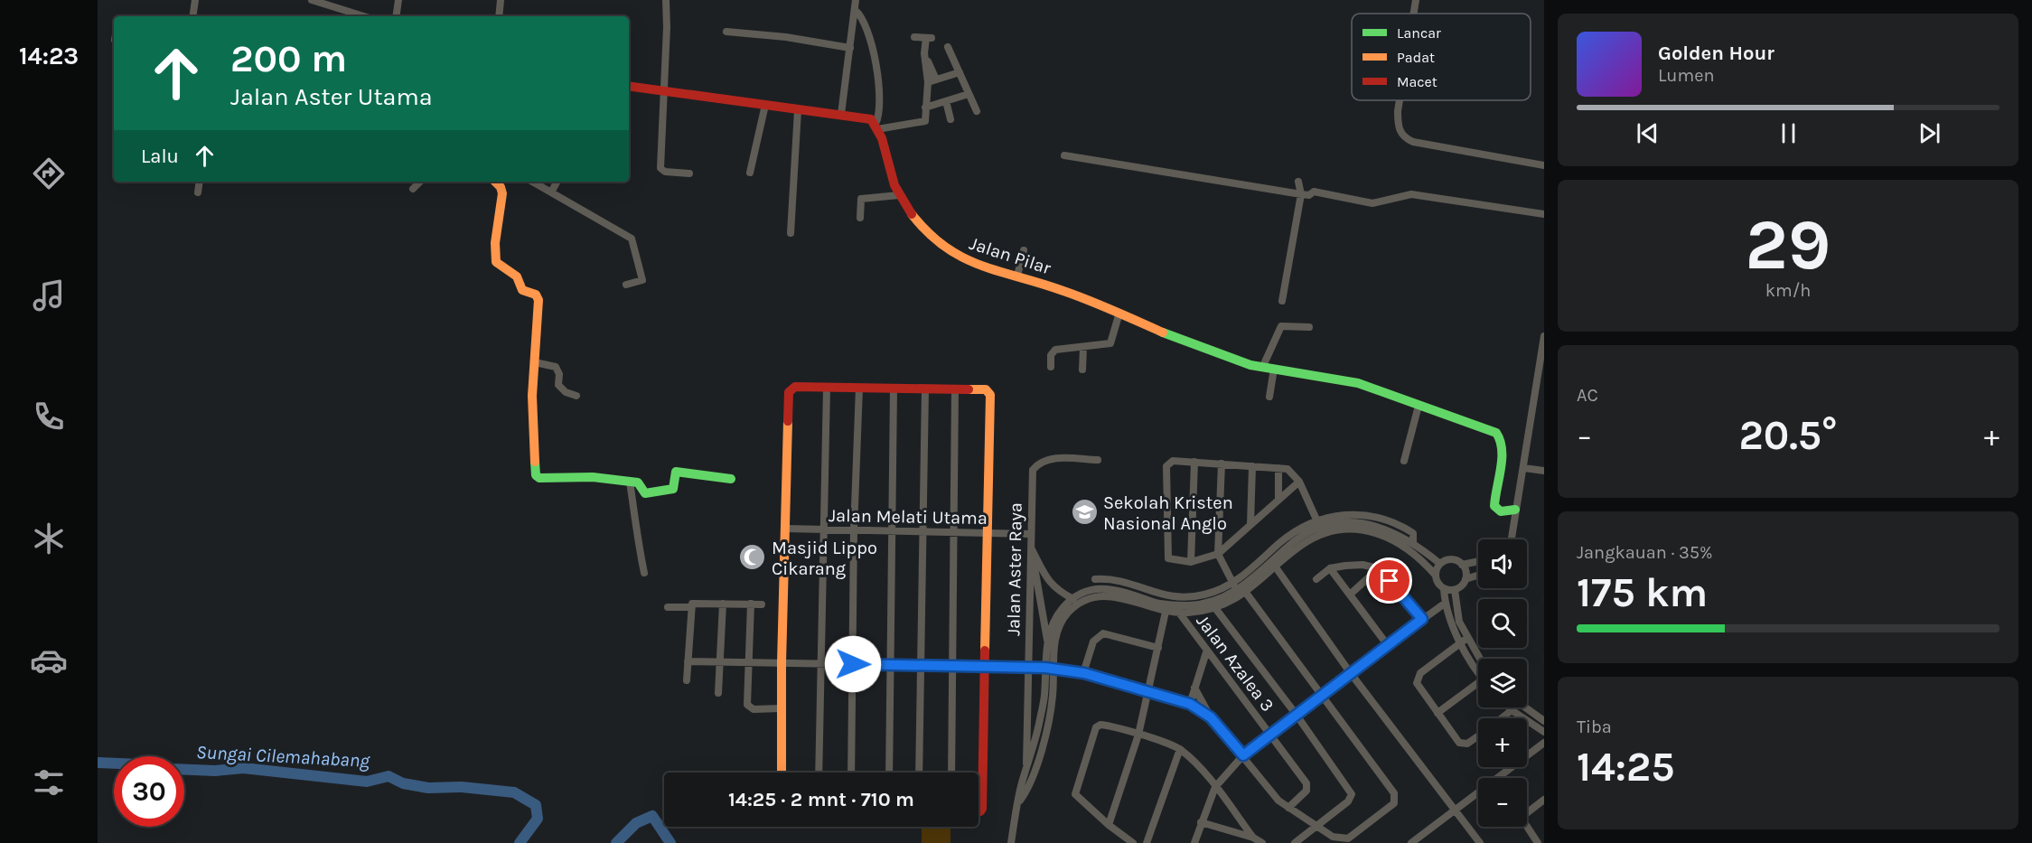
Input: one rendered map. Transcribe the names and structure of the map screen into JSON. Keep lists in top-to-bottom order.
{
  "streets": {
    "street": [
      "Jalan Pilar",
      "Jalan Melati Utama",
      "Jalan Aster Raya",
      "Jalan Azalea 3"
    ]
  },
  "crossings": [
    ["Jalan Melati Utama", "Jalan Aster Raya"]
  ],
  "water": ["Sungai Cilemahabang"],
  "places": {
    "school or university": ["Sekolah Kristen Nasional Anglo"],
    "mosque": ["Masjid Lippo Cikarang"]
  },
  "legend": ["Lancar", "Padat", "Macet"],
  "page": {
    "tabs": "14:23",
    "turn": ["200 m", "Jalan Aster Utama"],
    "song": ["Golden Hour", "Lumen"],
    "then": "Lalu",
    "tile": [
      ["29", "km/h"],
      "AC",
      ["Jangkauan · 35%", "175 km"],
      ["Tiba", "14:25"]
    ],
    "heat": ["−", "20.5°", "+"],
    "map_buttons": ["+", "−"],
    "limit": "30",
    "trip": "14:25 · 2 mnt · 710 m"
  }
}
